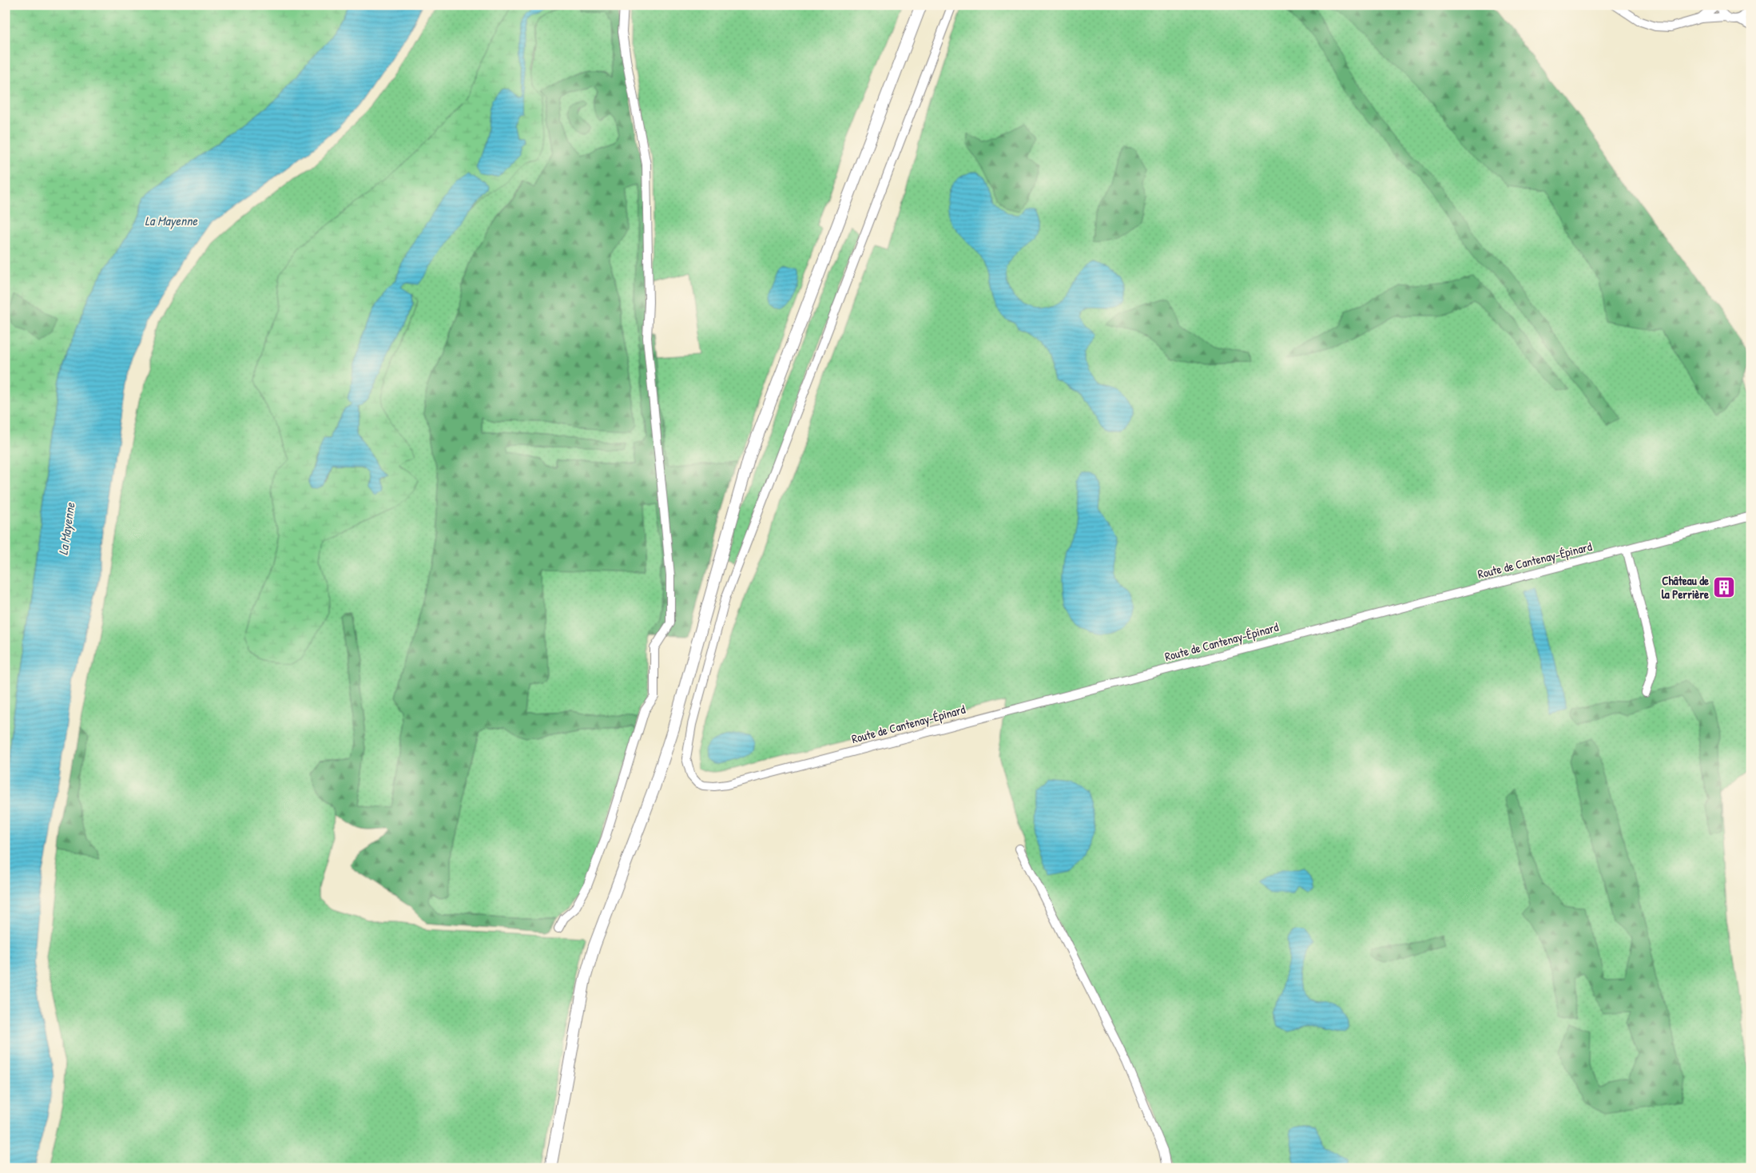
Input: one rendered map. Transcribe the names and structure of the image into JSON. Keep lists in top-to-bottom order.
{
  "streets": {
    "street": ["Route de Cantenay-Épinard"]
  },
  "water": ["La Mayenne"],
  "places": {
    "building": ["Château de la Perrière"]
  }
}
